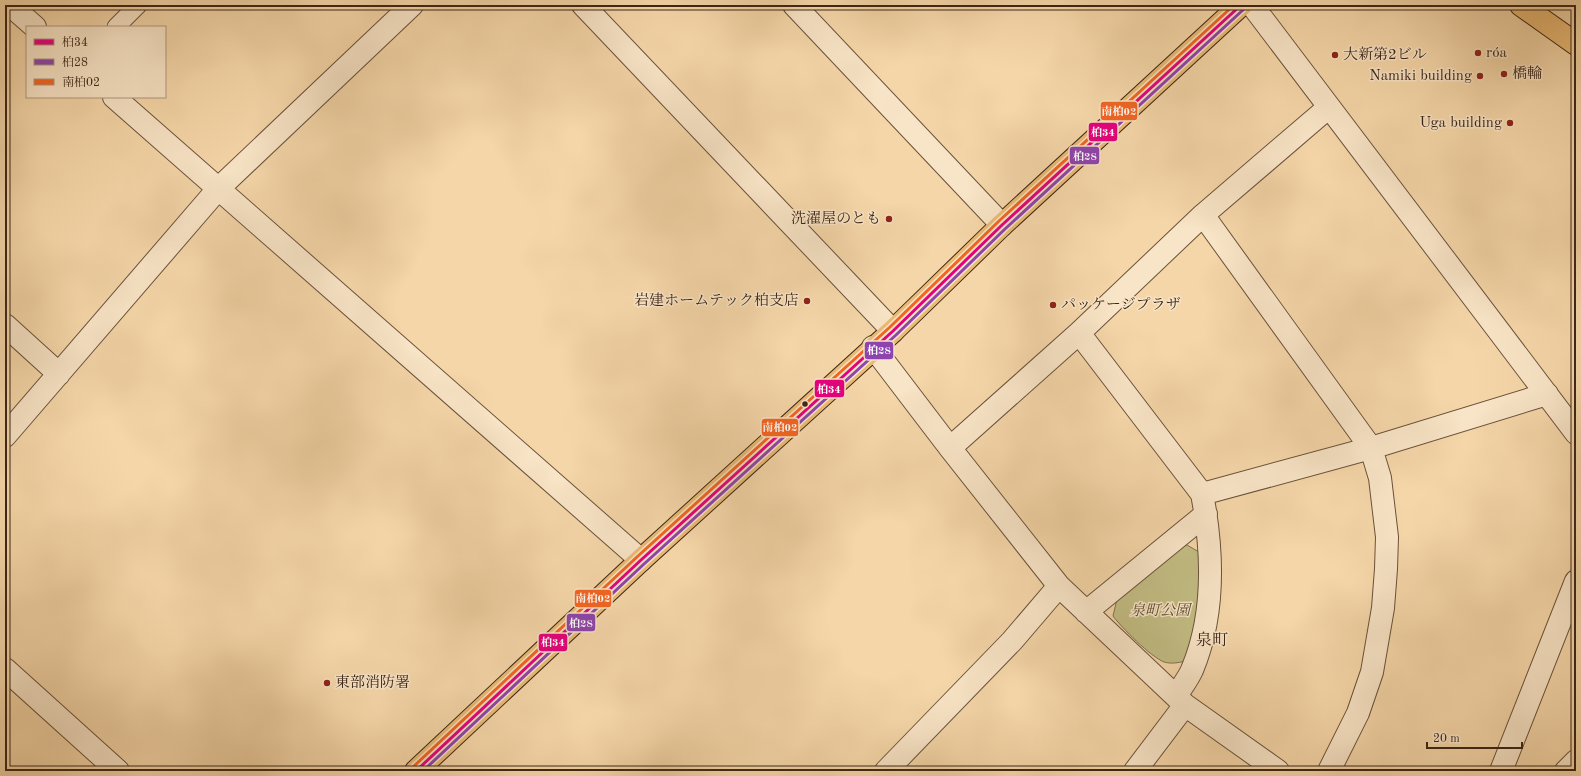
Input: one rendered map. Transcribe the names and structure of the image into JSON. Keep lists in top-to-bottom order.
{
  "districts": ["泉町"],
  "parks": ["泉町公園"],
  "places": [
    "róa",
    "大新第2ビル",
    "橋輪",
    "Namiki building",
    "Uga building",
    "洗濯屋のとも",
    "岩建ホームテック柏支店",
    "パッケージプラザ",
    "東部消防署"
  ],
  "lines": ["transit line 柏34", "transit line 南柏02", "transit line 柏28"],
  "legend": ["柏34", "柏28", "南柏02"],
  "scale_bar": "20 m"
}
